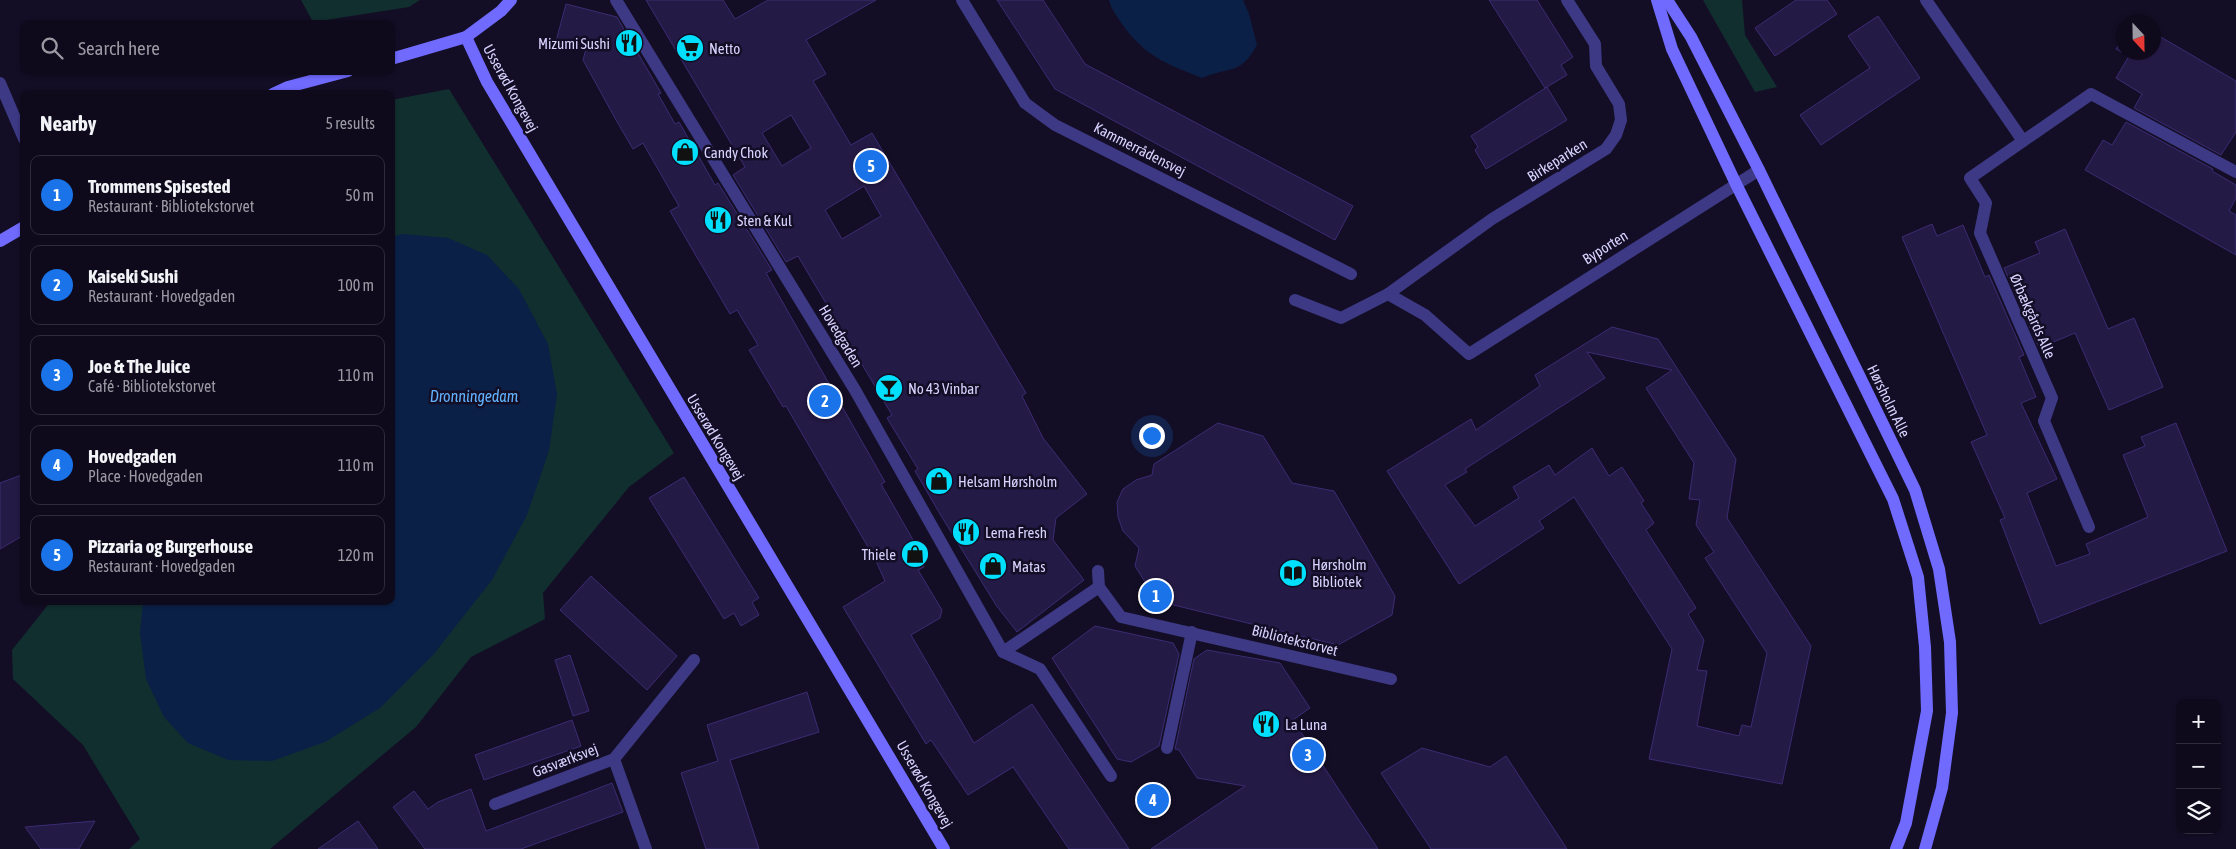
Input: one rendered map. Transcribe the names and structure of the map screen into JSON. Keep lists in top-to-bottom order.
{
  "streets": {
    "main road": ["Usserød Kongevej", "Hørsholm Alle"],
    "street": [
      "Kammerrådensvej",
      "Birkeparken",
      "Byporten",
      "Ørbækgårds Alle",
      "Hovedgaden",
      "Bibliotekstorvet",
      "Gasværksvej"
    ]
  },
  "crossings": [
    ["Birkeparken", "Byporten"],
    ["Byporten", "Hørsholm Alle"]
  ],
  "water": ["Dronningedam"],
  "places": {
    "restaurant": [
      "Mizumi Sushi",
      "Sten & Kul",
      "Lema Fresh",
      "La Luna"
    ],
    "supermarket": ["Netto"],
    "shop": [
      "Candy Chok",
      "Helsam Hørsholm",
      "Thiele",
      "Matas"
    ],
    "bar": ["No 43 Vinbar"],
    "library": ["Hørsholm Bibliotek"]
  },
  "north": "bottom",
  "page": {
    "search": "Search here",
    "heading": ["Nearby", "5 results"],
    "pins": [
      "5",
      "2",
      "1",
      "3",
      "4"
    ],
    "list": [
      {
        "mark": "1",
        "name": "Trommens Spisested",
        "note": "Restaurant · Bibliotekstorvet",
        "value": "50 m"
      },
      {
        "mark": "2",
        "name": "Kaiseki Sushi",
        "note": "Restaurant · Hovedgaden",
        "value": "100 m"
      },
      {
        "mark": "3",
        "name": "Joe & The Juice",
        "note": "Café · Bibliotekstorvet",
        "value": "110 m"
      },
      {
        "mark": "4",
        "name": "Hovedgaden",
        "note": "Place · Hovedgaden",
        "value": "110 m"
      },
      {
        "mark": "5",
        "name": "Pizzaria og Burgerhouse",
        "note": "Restaurant · Hovedgaden",
        "value": "120 m"
      }
    ],
    "map_buttons": ["+", "−"]
  }
}
